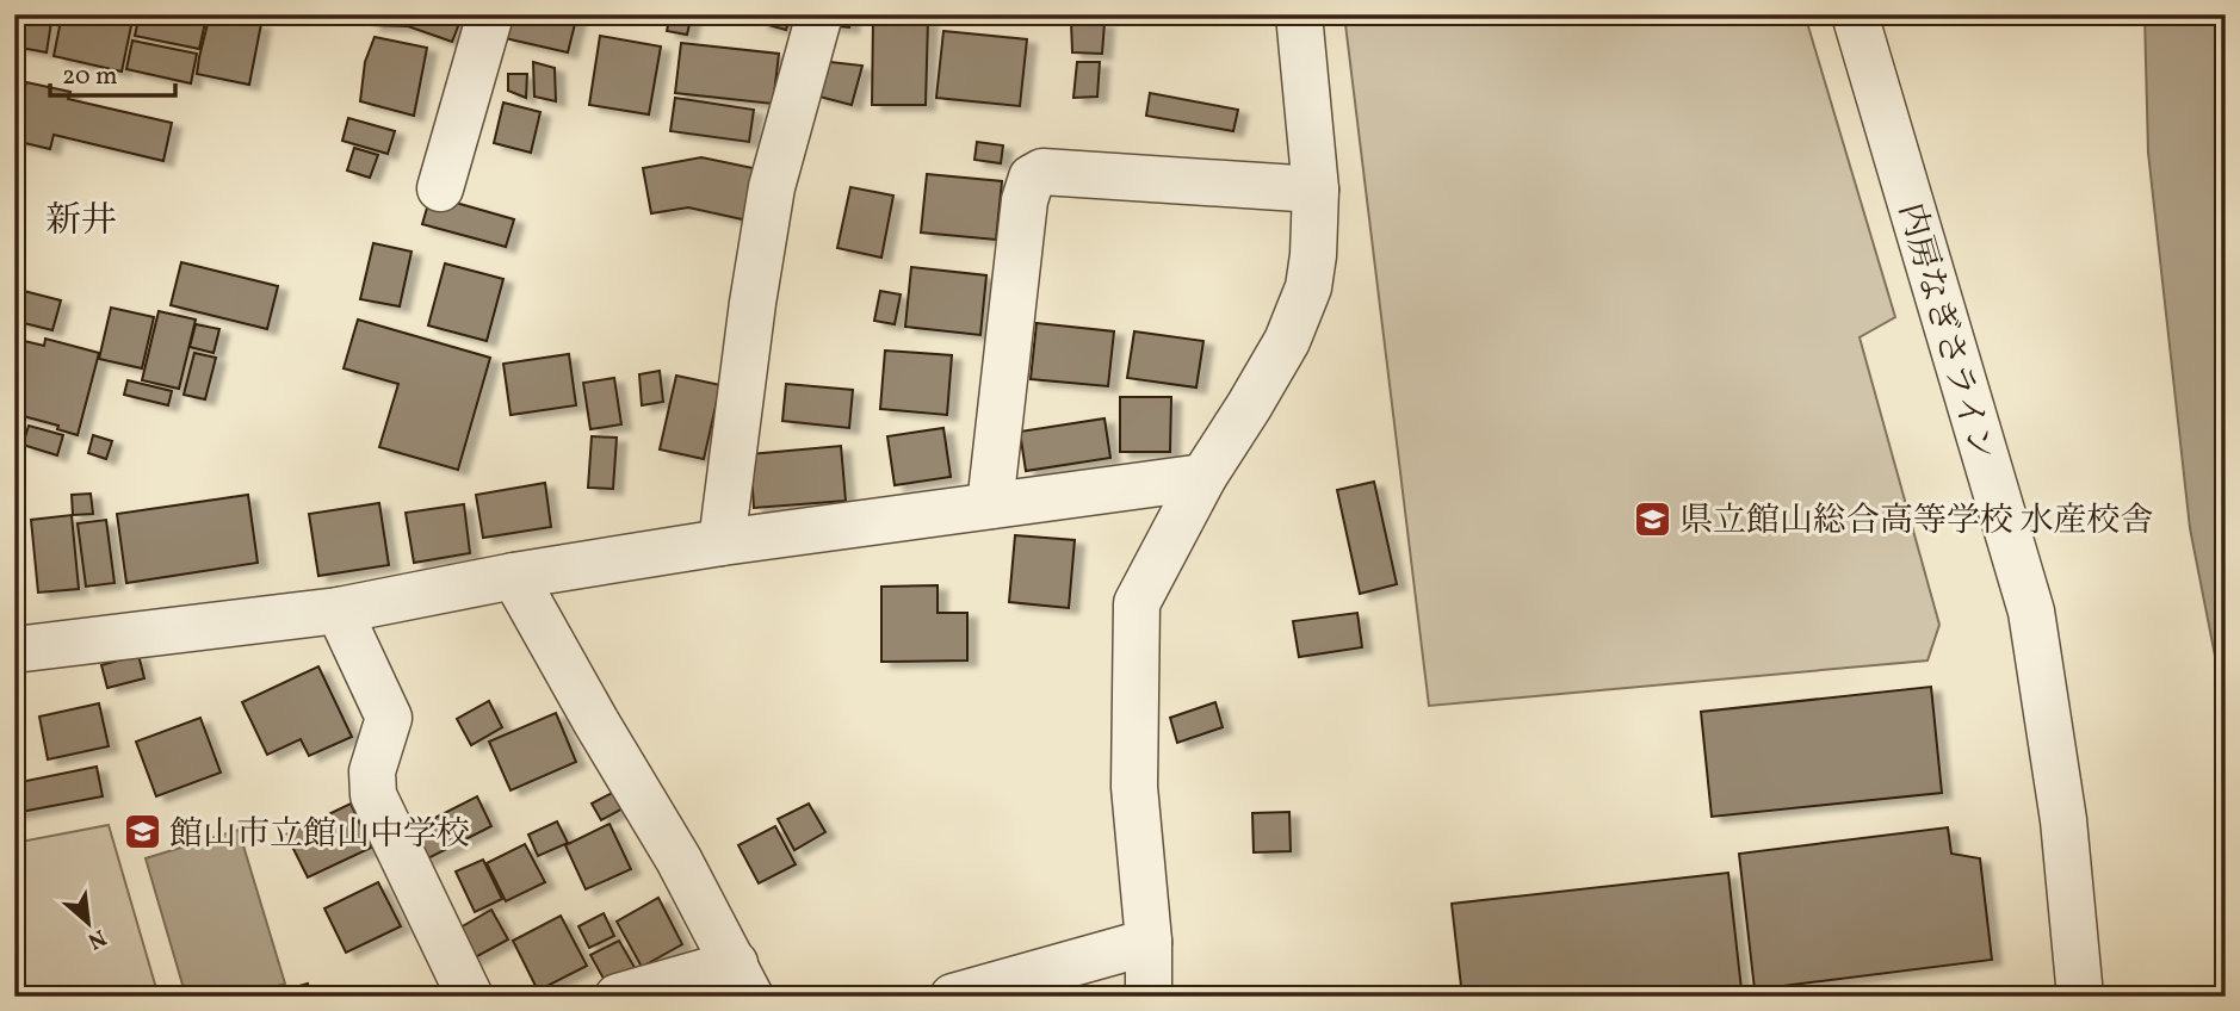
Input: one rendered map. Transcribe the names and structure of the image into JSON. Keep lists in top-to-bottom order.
{
  "streets": {
    "street": ["内房なぎさライン"]
  },
  "districts": ["新井"],
  "places": {
    "school or university": ["県立館山総合高等学校 水産校舎", "館山市立館山中学校"]
  },
  "scale_bar": "20 m",
  "north": "bottom right"
}
